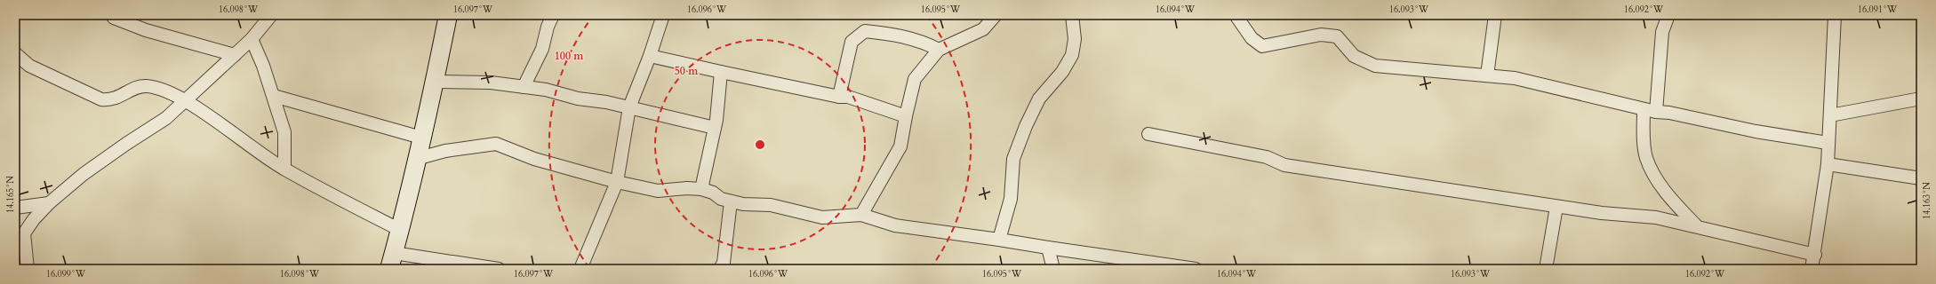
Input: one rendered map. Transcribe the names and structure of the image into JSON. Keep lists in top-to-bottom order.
{
  "coordinates": [
    "16.098°W",
    "16.097°W",
    "16.096°W",
    "16.095°W",
    "16.094°W",
    "16.093°W",
    "16.092°W",
    "16.091°W",
    "14.165°N",
    "14.163°N",
    "16.099°W"
  ],
  "rings": ["100 m", "50 m"]
}
